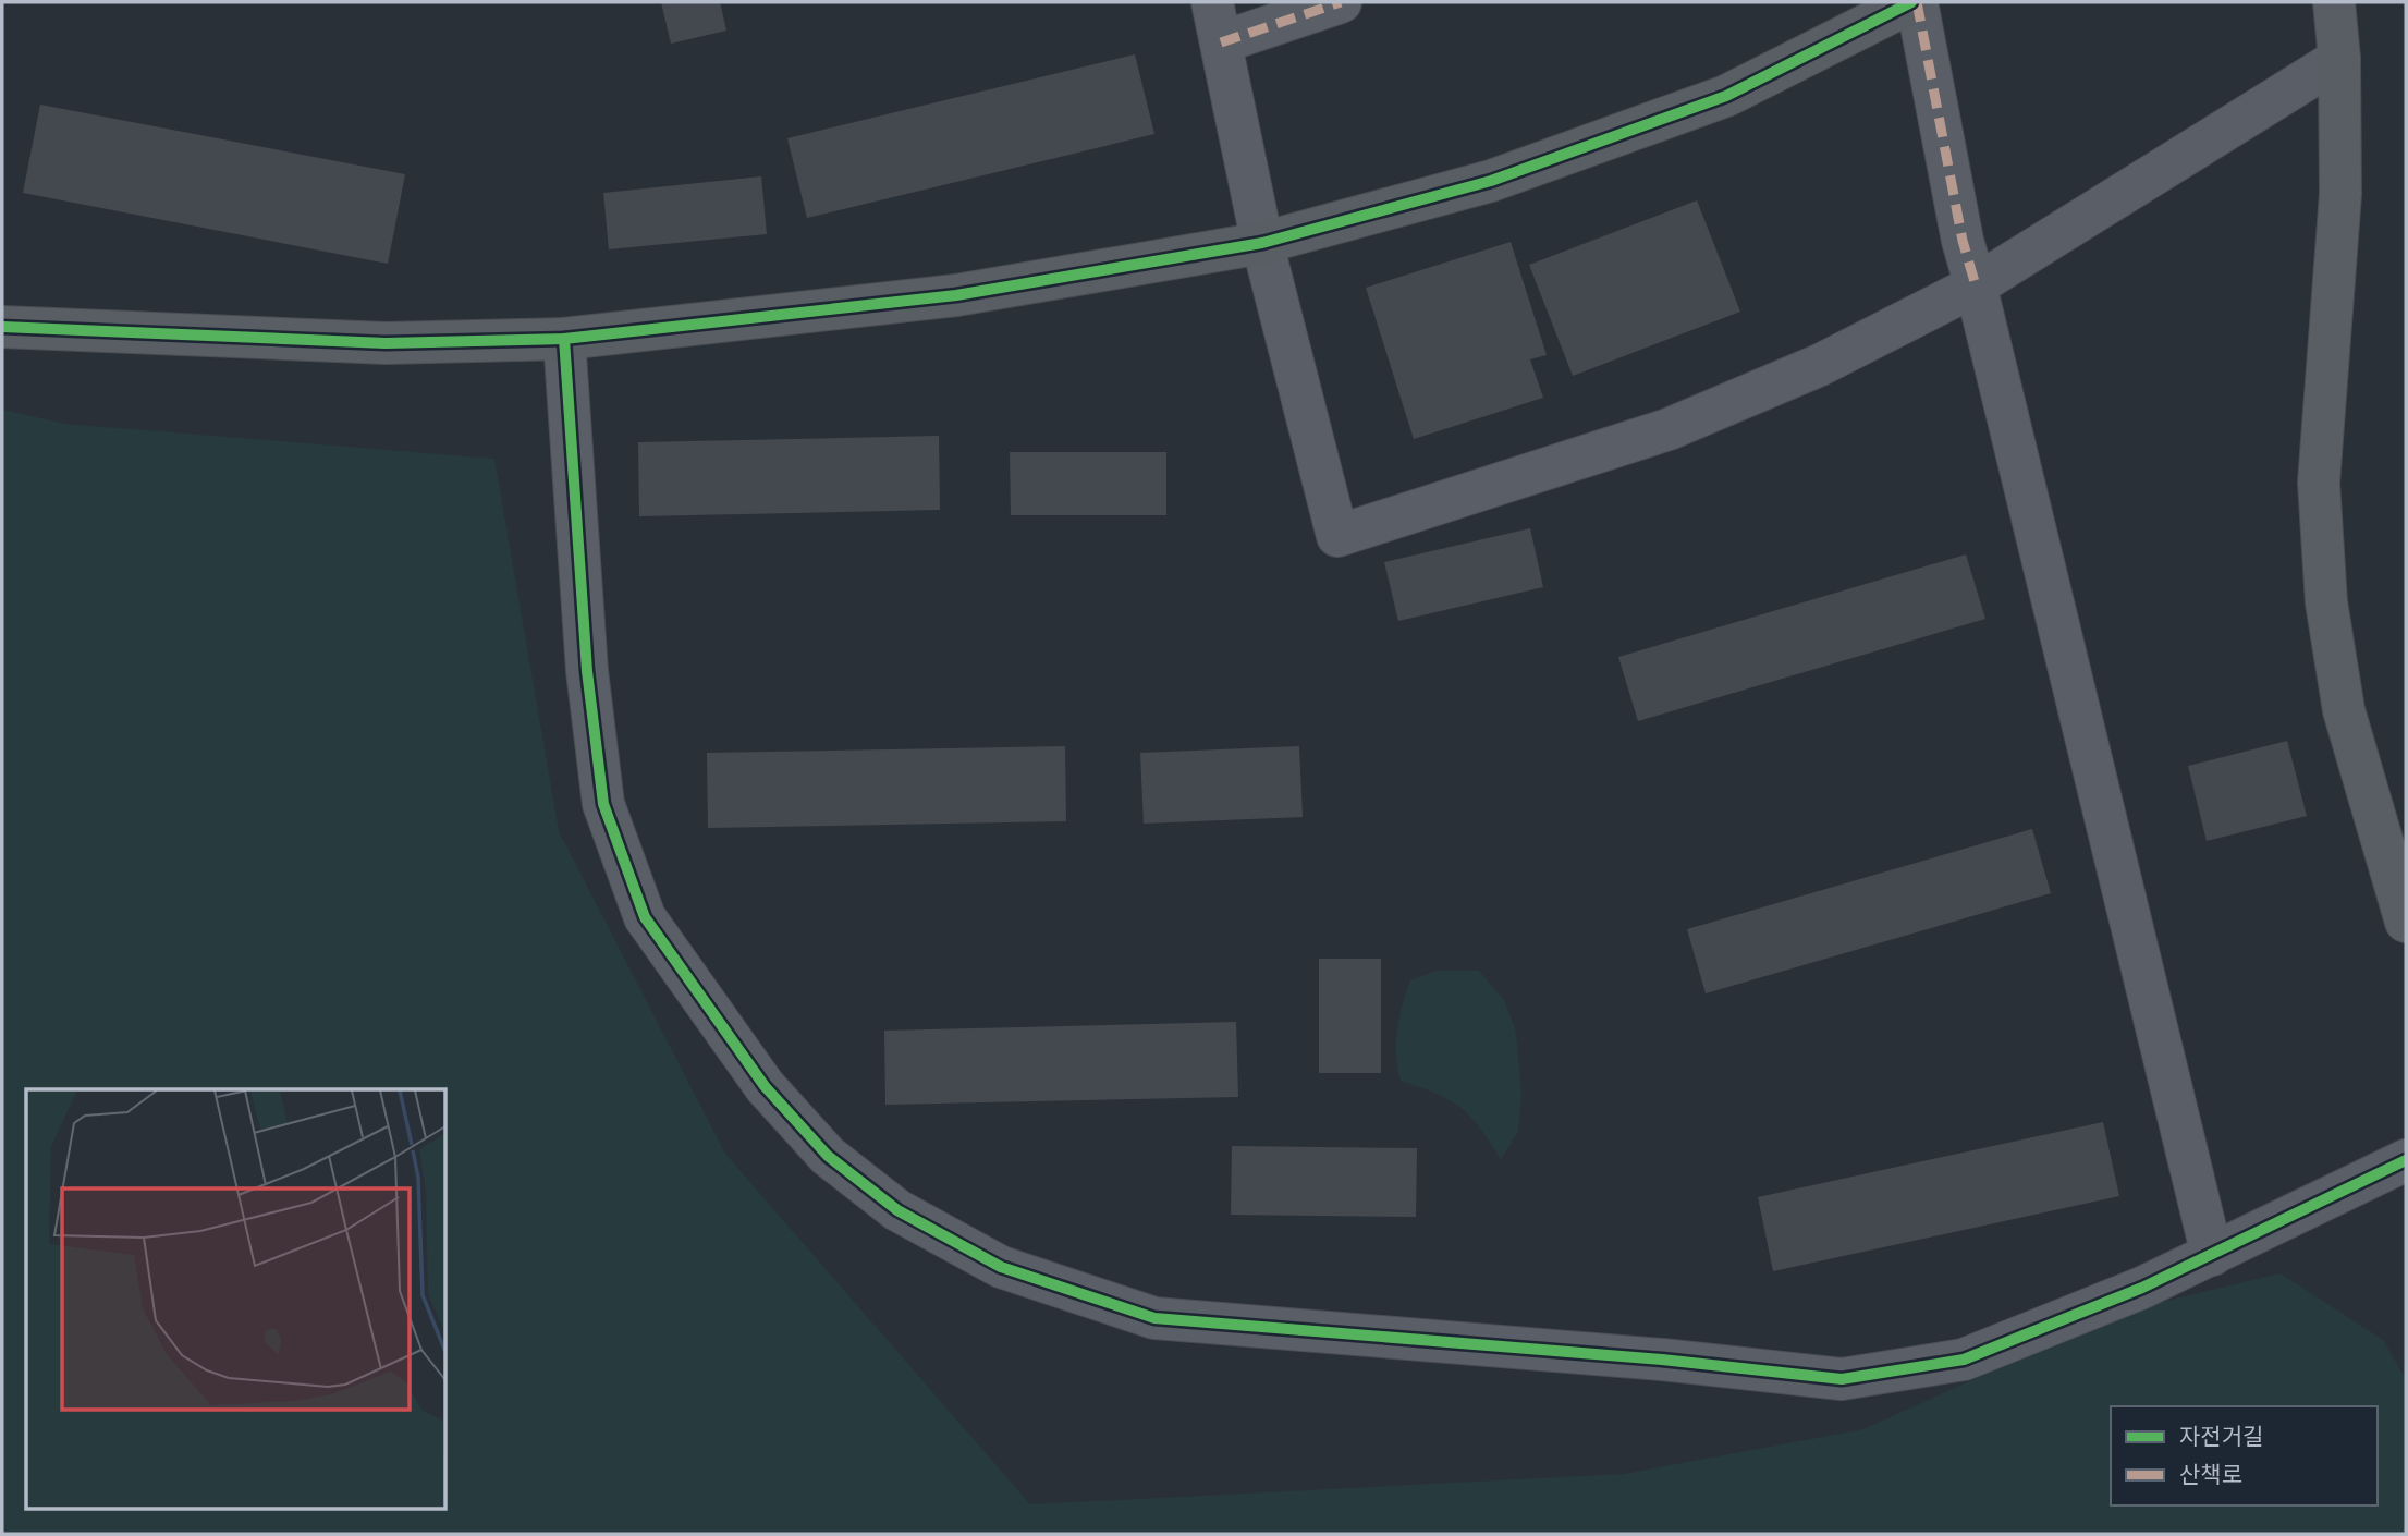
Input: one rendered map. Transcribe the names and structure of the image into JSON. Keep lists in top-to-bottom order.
{
  "legend": ["자전거길", "산책로"]
}
